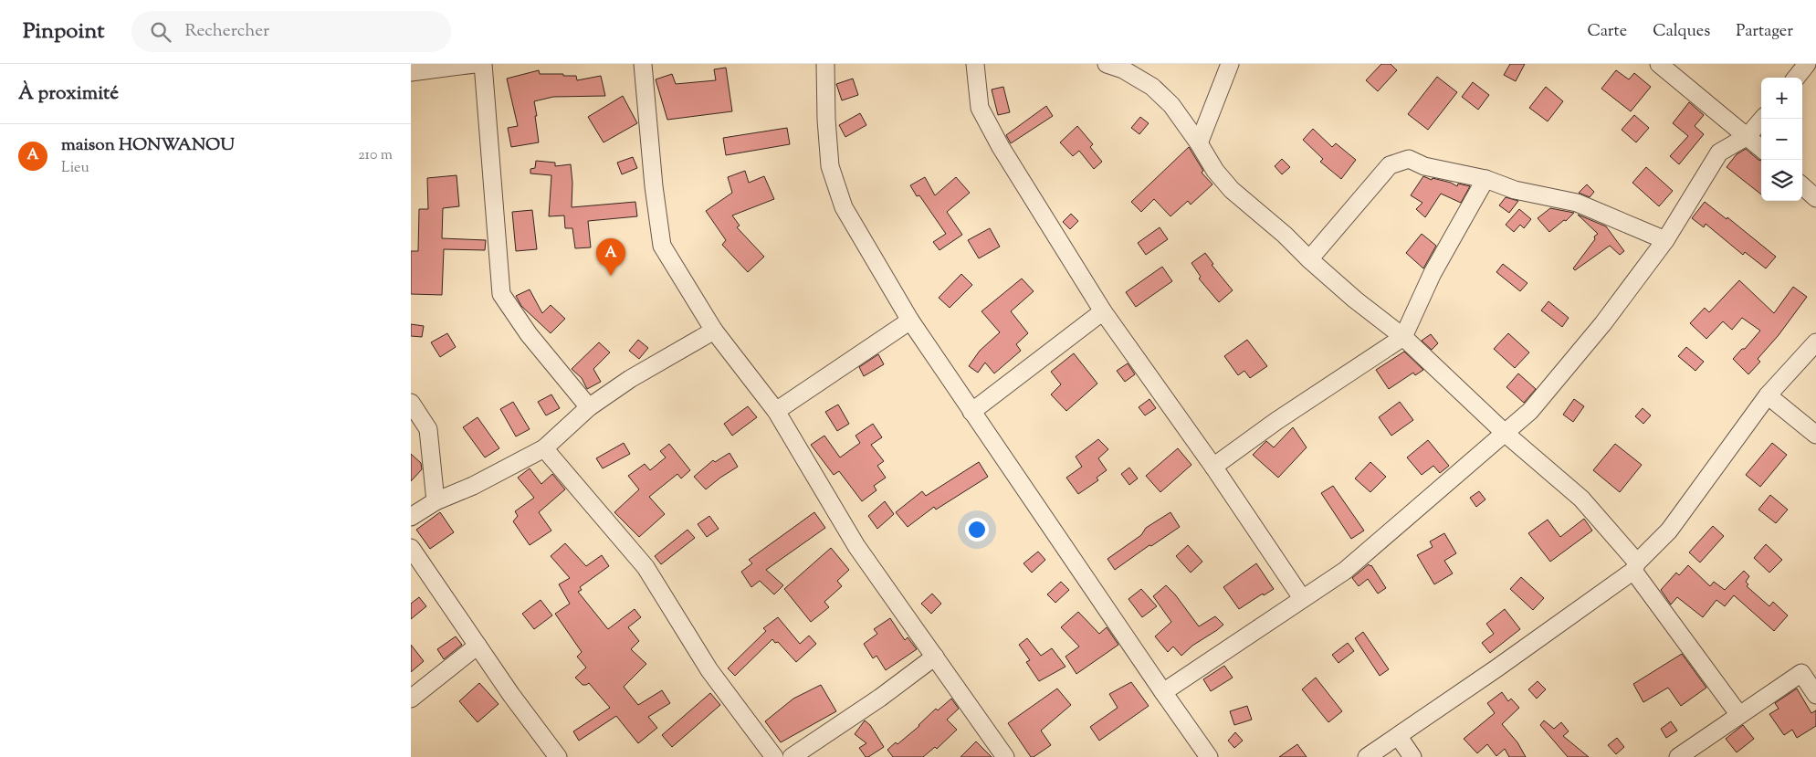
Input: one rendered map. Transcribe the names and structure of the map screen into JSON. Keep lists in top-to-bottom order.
{
  "page": {
    "header": "Pinpoint",
    "search": "Rechercher",
    "nav": ["Carte", "Calques", "Partager"],
    "heading": "À proximité",
    "map_buttons": ["+", "−"],
    "list": [
      {
        "mark": "A",
        "name": "maison HONWANOU",
        "note": "Lieu",
        "value": "210 m"
      }
    ],
    "pins": "A"
  }
}
